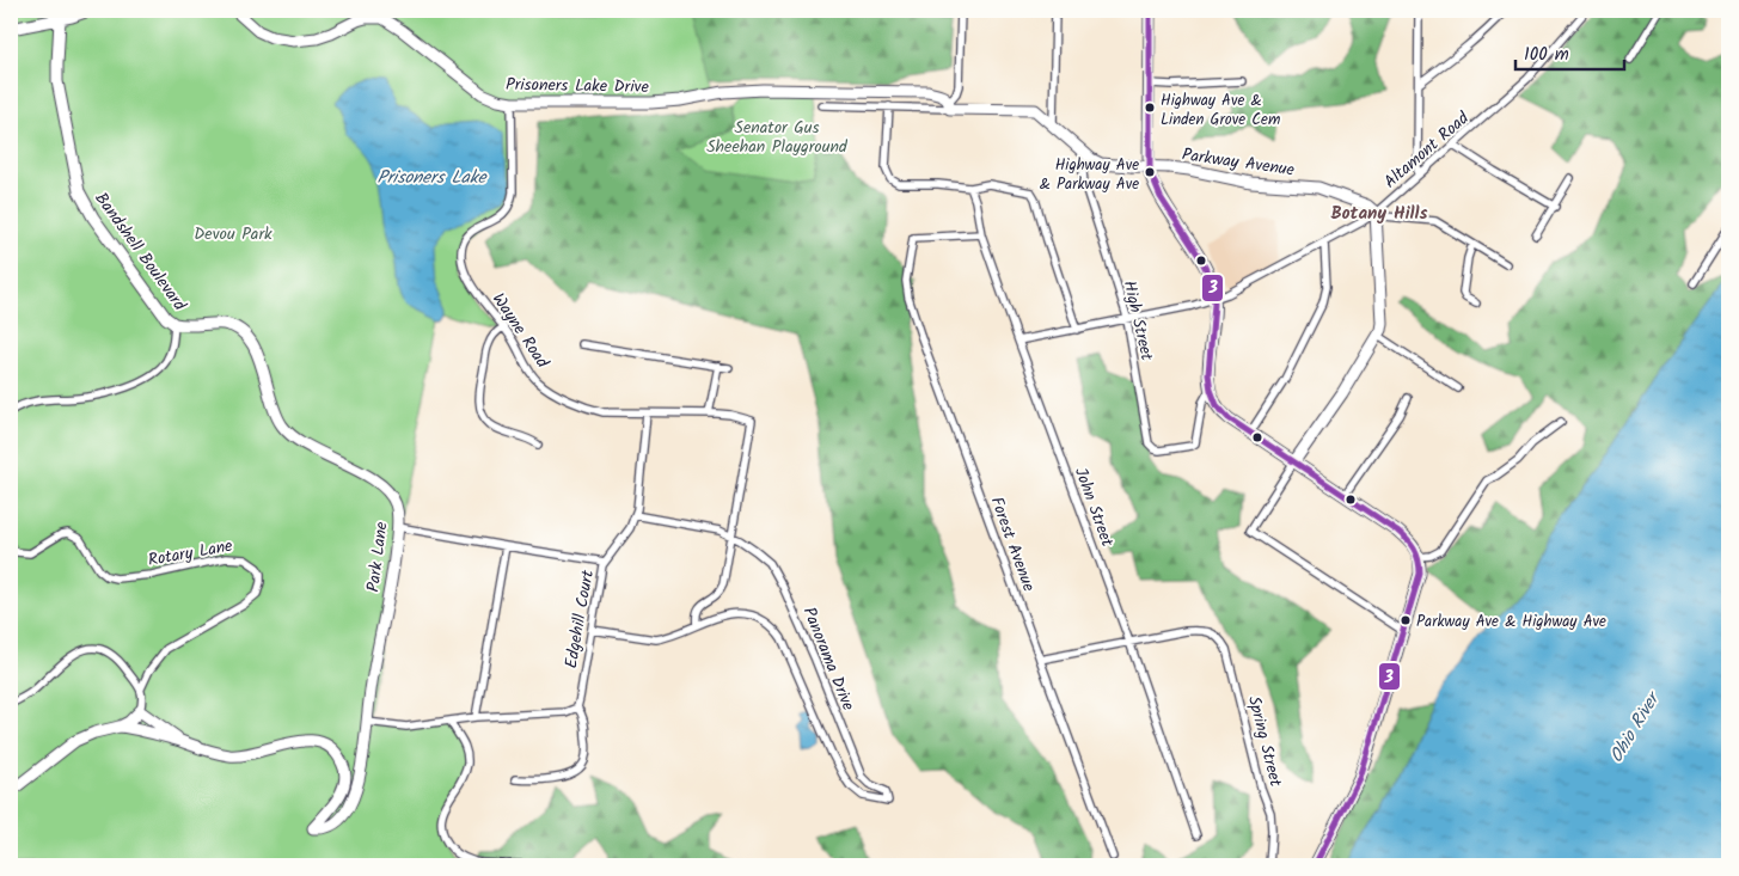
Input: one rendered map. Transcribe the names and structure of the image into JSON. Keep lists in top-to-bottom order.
{
  "streets": {
    "street": [
      "Prisoners Lake Drive",
      "Altamont Road",
      "Parkway Avenue",
      "Bandshell Boulevard",
      "High Street",
      "Wayne Road",
      "John Street",
      "Forest Avenue",
      "Rotary Lane",
      "Park Lane",
      "Edgehill Court",
      "Panorama Drive",
      "Spring Street"
    ]
  },
  "crossings": [
    ["Prisoners Lake Drive", "Parkway Avenue"],
    ["Prisoners Lake Drive", "Wayne Road"],
    ["Altamont Road", "Parkway Avenue"],
    ["Altamont Road", "High Street"],
    ["Altamont Road", "John Street"],
    ["Parkway Avenue", "High Street"],
    ["Bandshell Boulevard", "Park Lane"],
    ["Wayne Road", "Edgehill Court"],
    ["Wayne Road", "Panorama Drive"],
    ["John Street", "Forest Avenue"],
    ["John Street", "Spring Street"],
    ["Edgehill Court", "Panorama Drive"]
  ],
  "districts": ["Botany Hills"],
  "water": ["Prisoners Lake", "Ohio River"],
  "parks": ["Senator Gus Sheehan Playground", "Devou Park"],
  "places": ["Highway Ave & Linden Grove Cem", "Highway Ave & Parkway Ave", "Parkway Ave & Highway Ave"],
  "lines": ["transit line 3"],
  "scale_bar": "100 m"
}
